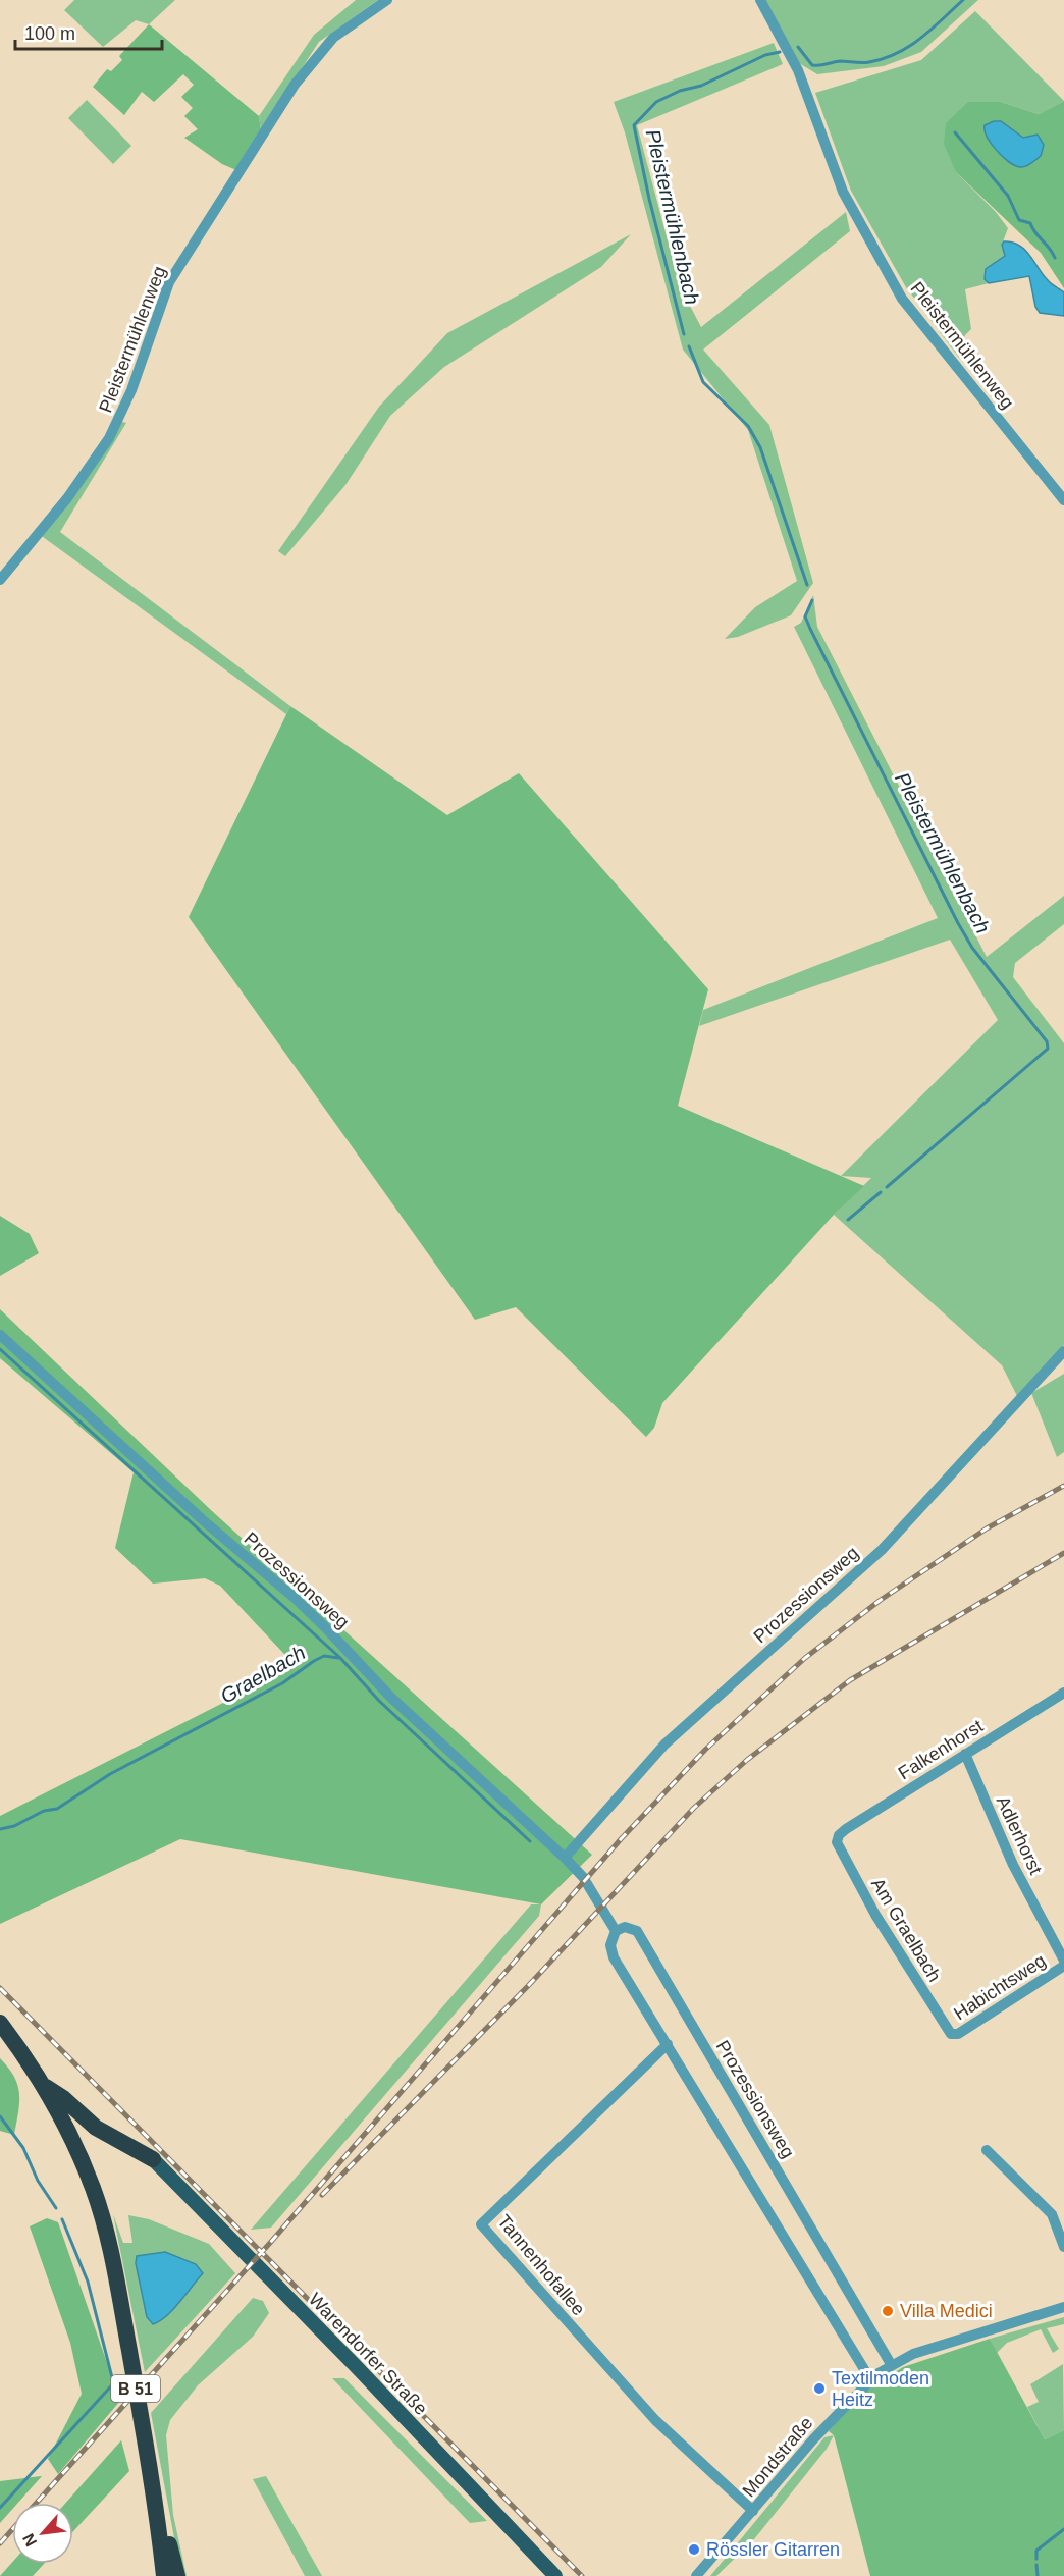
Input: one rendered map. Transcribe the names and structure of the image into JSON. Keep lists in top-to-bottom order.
{
  "streets": {
    "highway": ["B 51"],
    "main road": ["Warendorfer Straße"],
    "street": [
      "Pleistermühlenweg",
      "Prozessionsweg",
      "Falkenhorst",
      "Adlerhorst",
      "Am Graelbach",
      "Habichtsweg",
      "Tannenhofallee",
      "Mondstraße"
    ]
  },
  "crossings": [
    ["Prozessionsweg", "Mondstraße"],
    ["Falkenhorst", "Adlerhorst"],
    ["Falkenhorst", "Am Graelbach"],
    ["Adlerhorst", "Habichtsweg"],
    ["Am Graelbach", "Habichtsweg"],
    ["Tannenhofallee", "Mondstraße"]
  ],
  "water": ["Pleistermühlenbach", "Graelbach"],
  "places": ["Villa Medici", "Textilmoden Heitz", "Rössler Gitarren"],
  "scale_bar": "100 m",
  "north": "bottom left"
}
